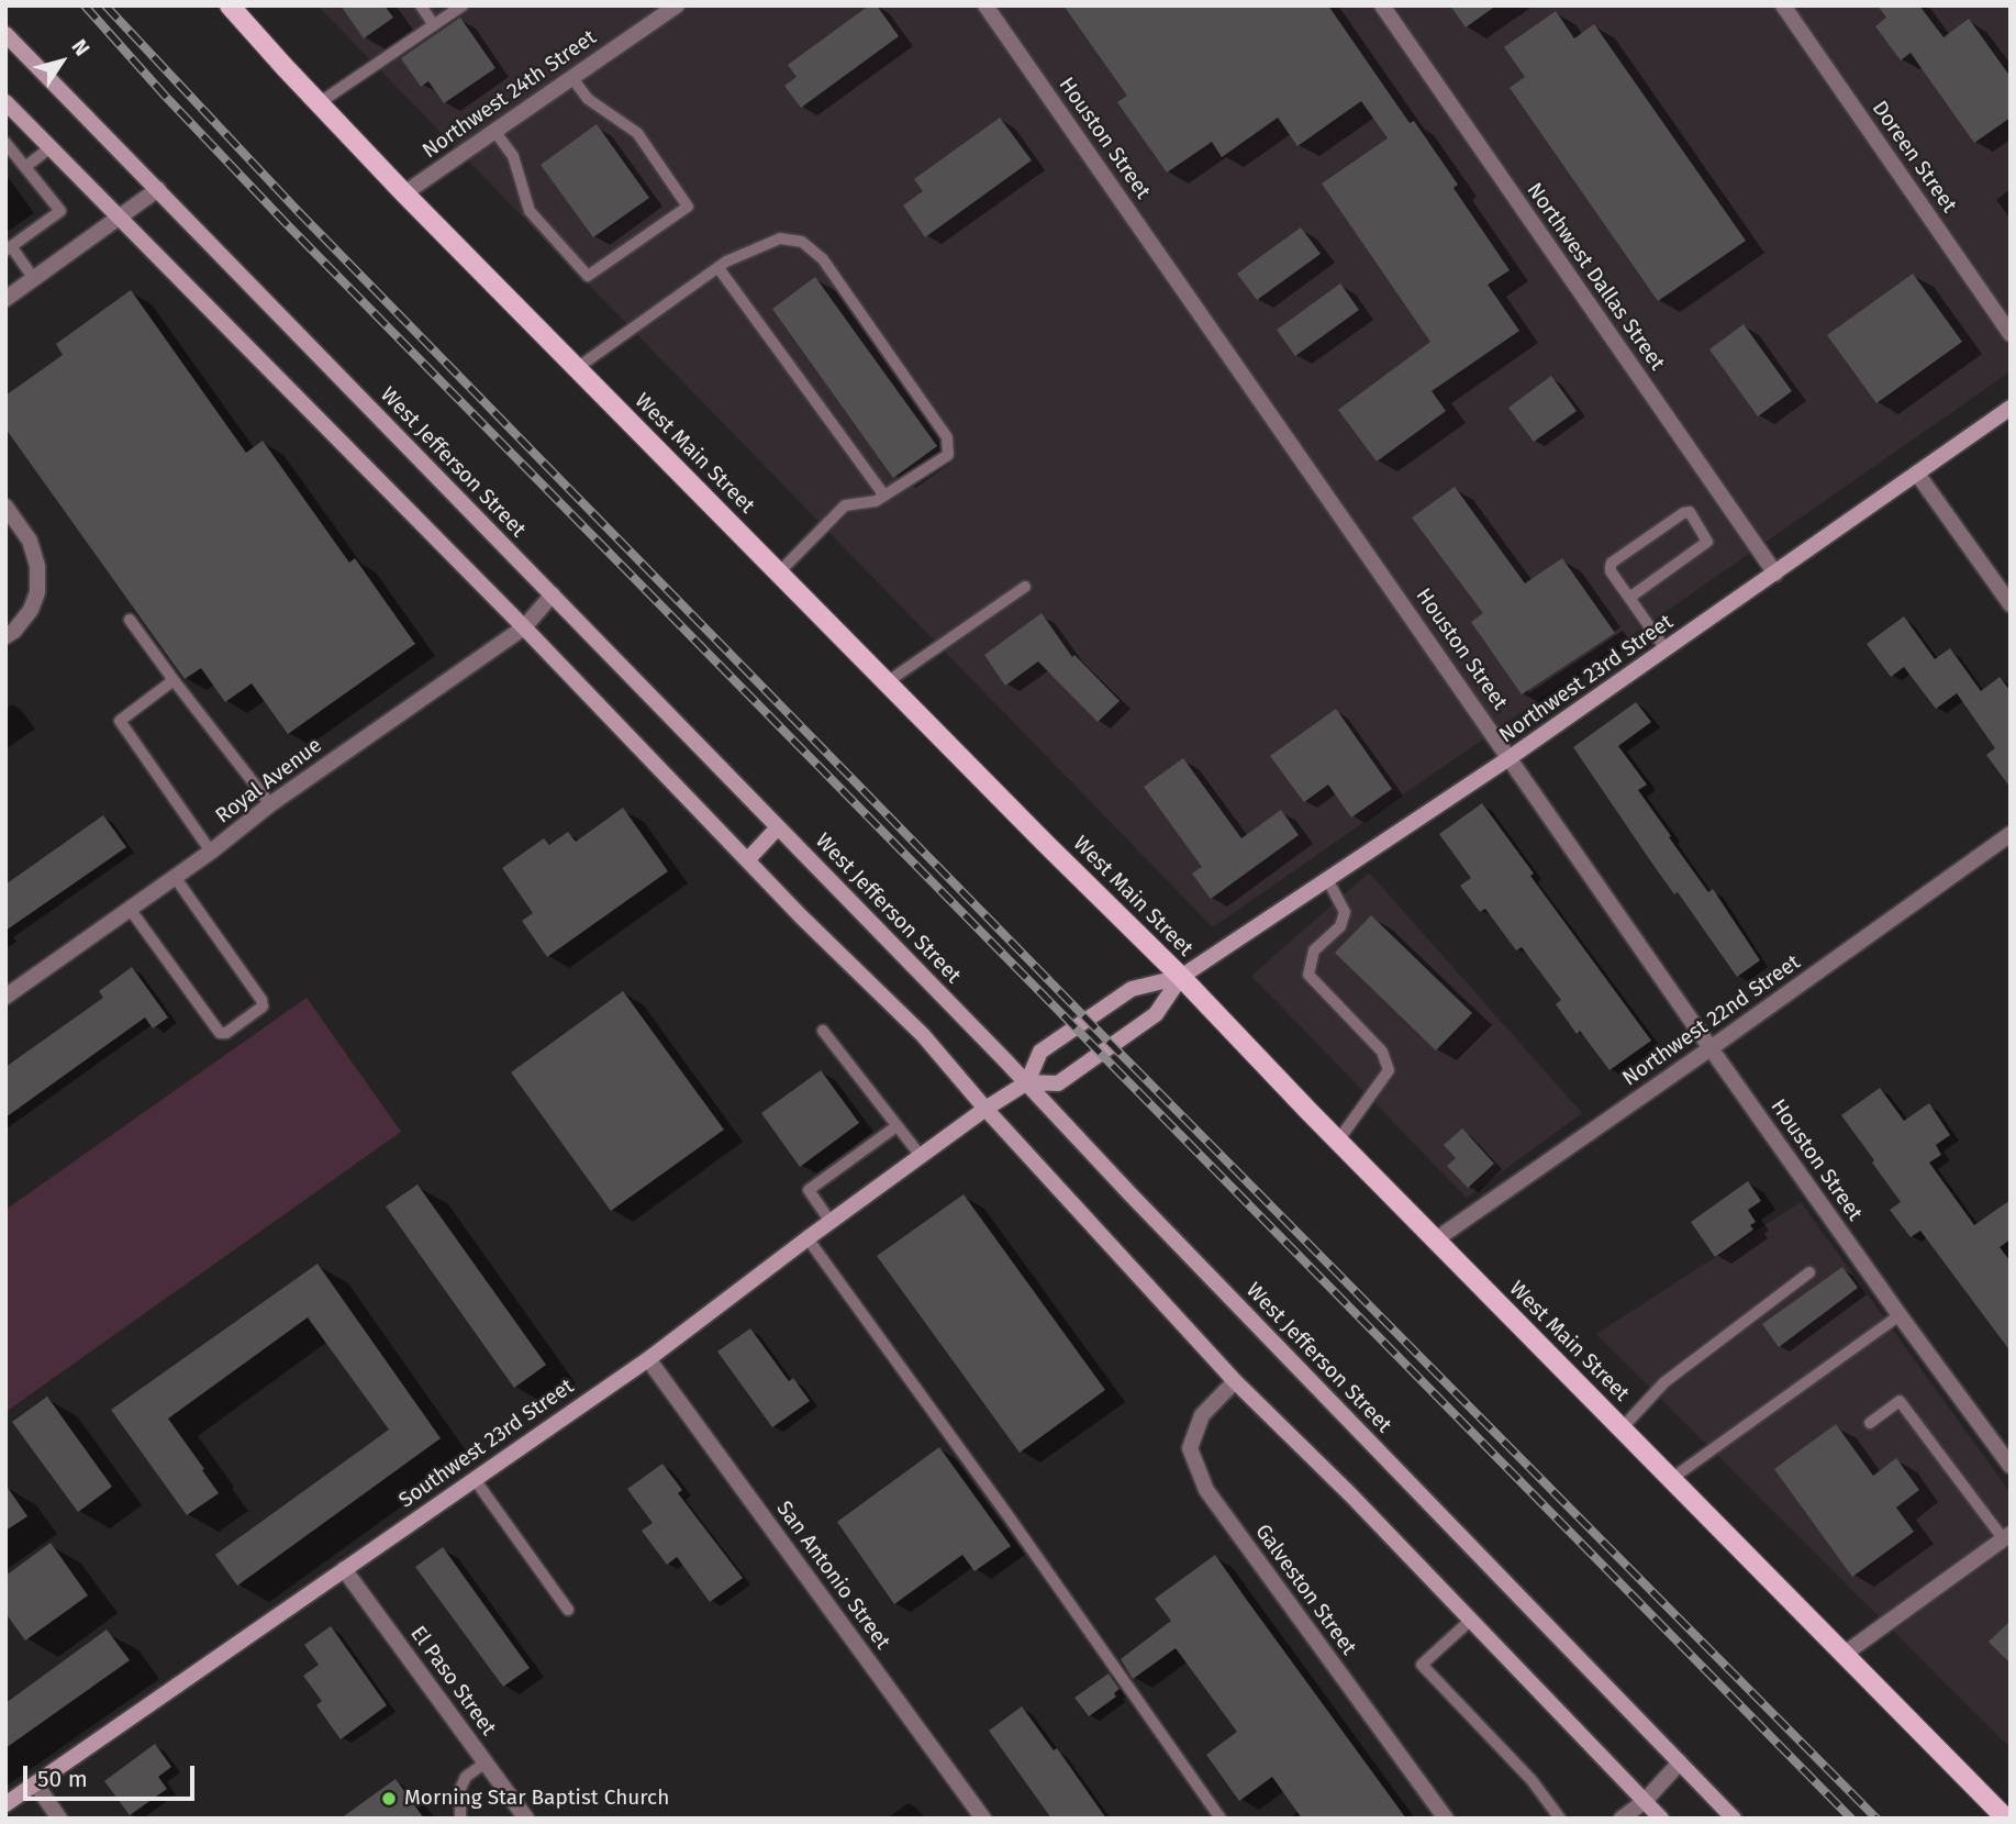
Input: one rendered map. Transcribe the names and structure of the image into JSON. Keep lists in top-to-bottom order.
{
  "streets": {
    "main road": [
      "West Main Street",
      "West Jefferson Street",
      "Northwest 23rd Street",
      "Southwest 23rd Street"
    ],
    "street": [
      "Northwest 24th Street",
      "Houston Street",
      "Doreen Street",
      "Northwest Dallas Street",
      "Royal Avenue",
      "Northwest 22nd Street",
      "San Antonio Street",
      "Galveston Street",
      "El Paso Street"
    ]
  },
  "crossings": [
    ["Northwest 24th Street", "West Main Street"],
    ["Houston Street", "Northwest 23rd Street"],
    ["Houston Street", "Northwest 22nd Street"],
    ["Northwest Dallas Street", "Northwest 23rd Street"],
    ["West Main Street", "Northwest 23rd Street"],
    ["West Main Street", "Northwest 22nd Street"],
    ["West Jefferson Street", "Northwest 23rd Street"],
    ["West Jefferson Street", "Royal Avenue"],
    ["Northwest 23rd Street", "Southwest 23rd Street"],
    ["Southwest 23rd Street", "San Antonio Street"],
    ["Southwest 23rd Street", "El Paso Street"]
  ],
  "places": ["Morning Star Baptist Church"],
  "scale_bar": "50 m",
  "north": "top right"
}
